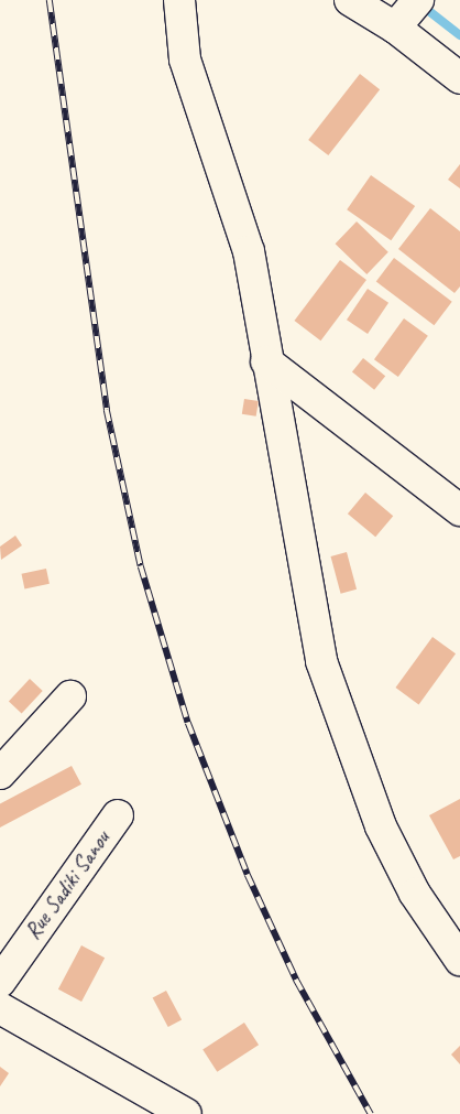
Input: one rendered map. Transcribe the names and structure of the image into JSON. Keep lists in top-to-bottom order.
{
  "streets": {
    "street": ["Rue Sadiki Sanou"]
  }
}
